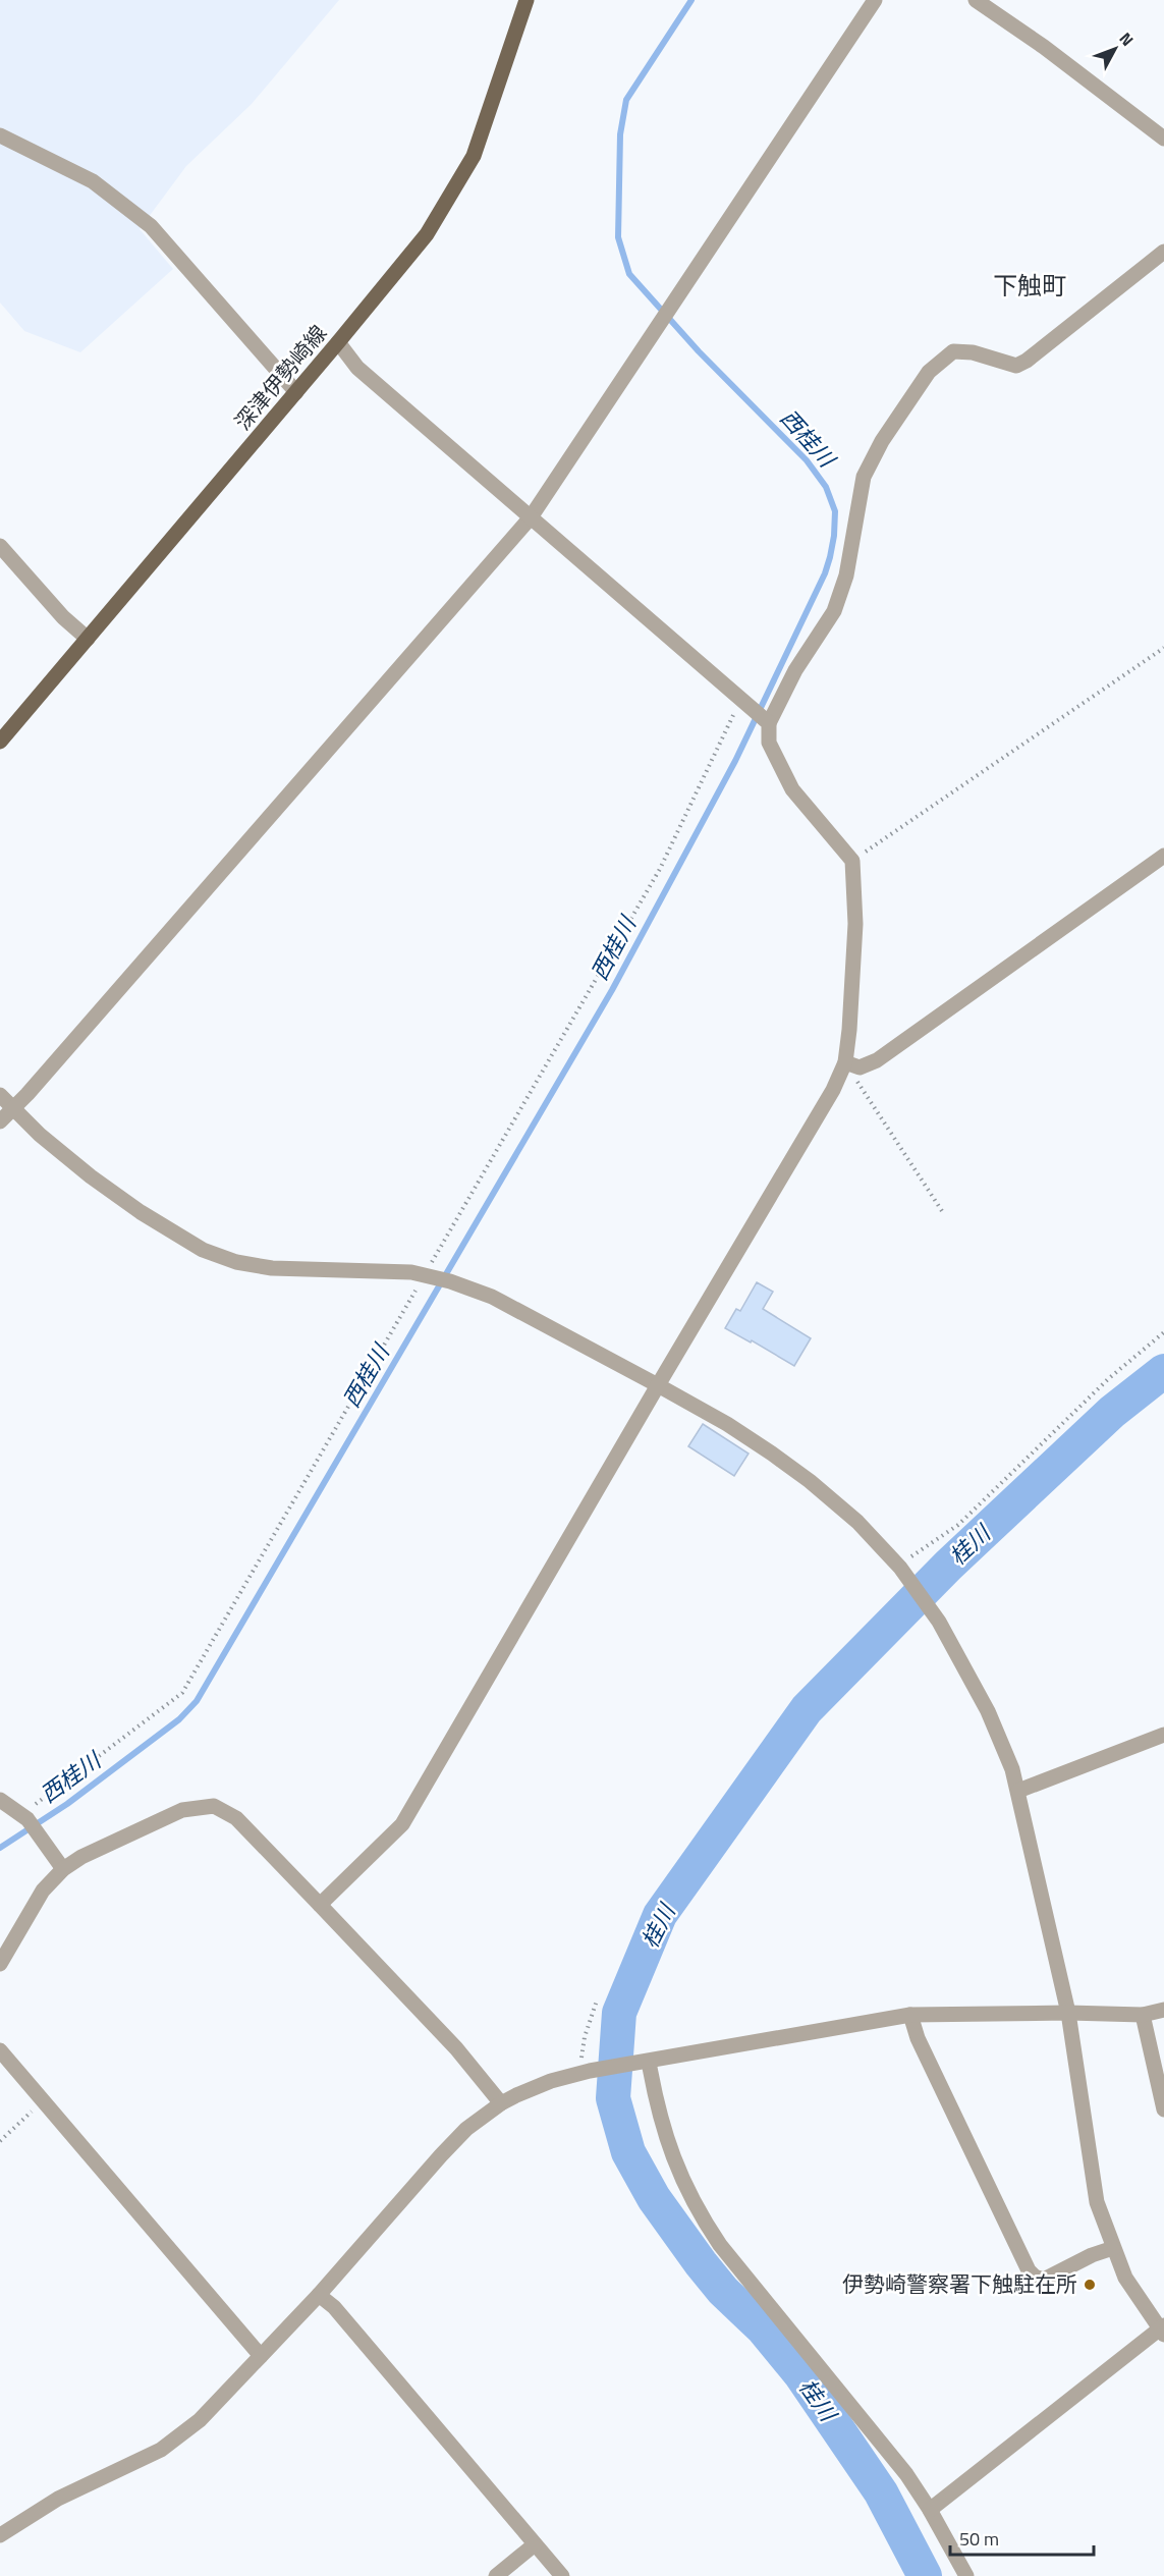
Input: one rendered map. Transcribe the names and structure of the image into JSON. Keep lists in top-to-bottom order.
{
  "streets": {
    "main road": ["深津伊勢崎線"]
  },
  "districts": ["下触町"],
  "water": ["西桂川", "桂川"],
  "places": ["伊勢崎警察署下触駐在所"],
  "scale_bar": "50 m",
  "north": "top right"
}
